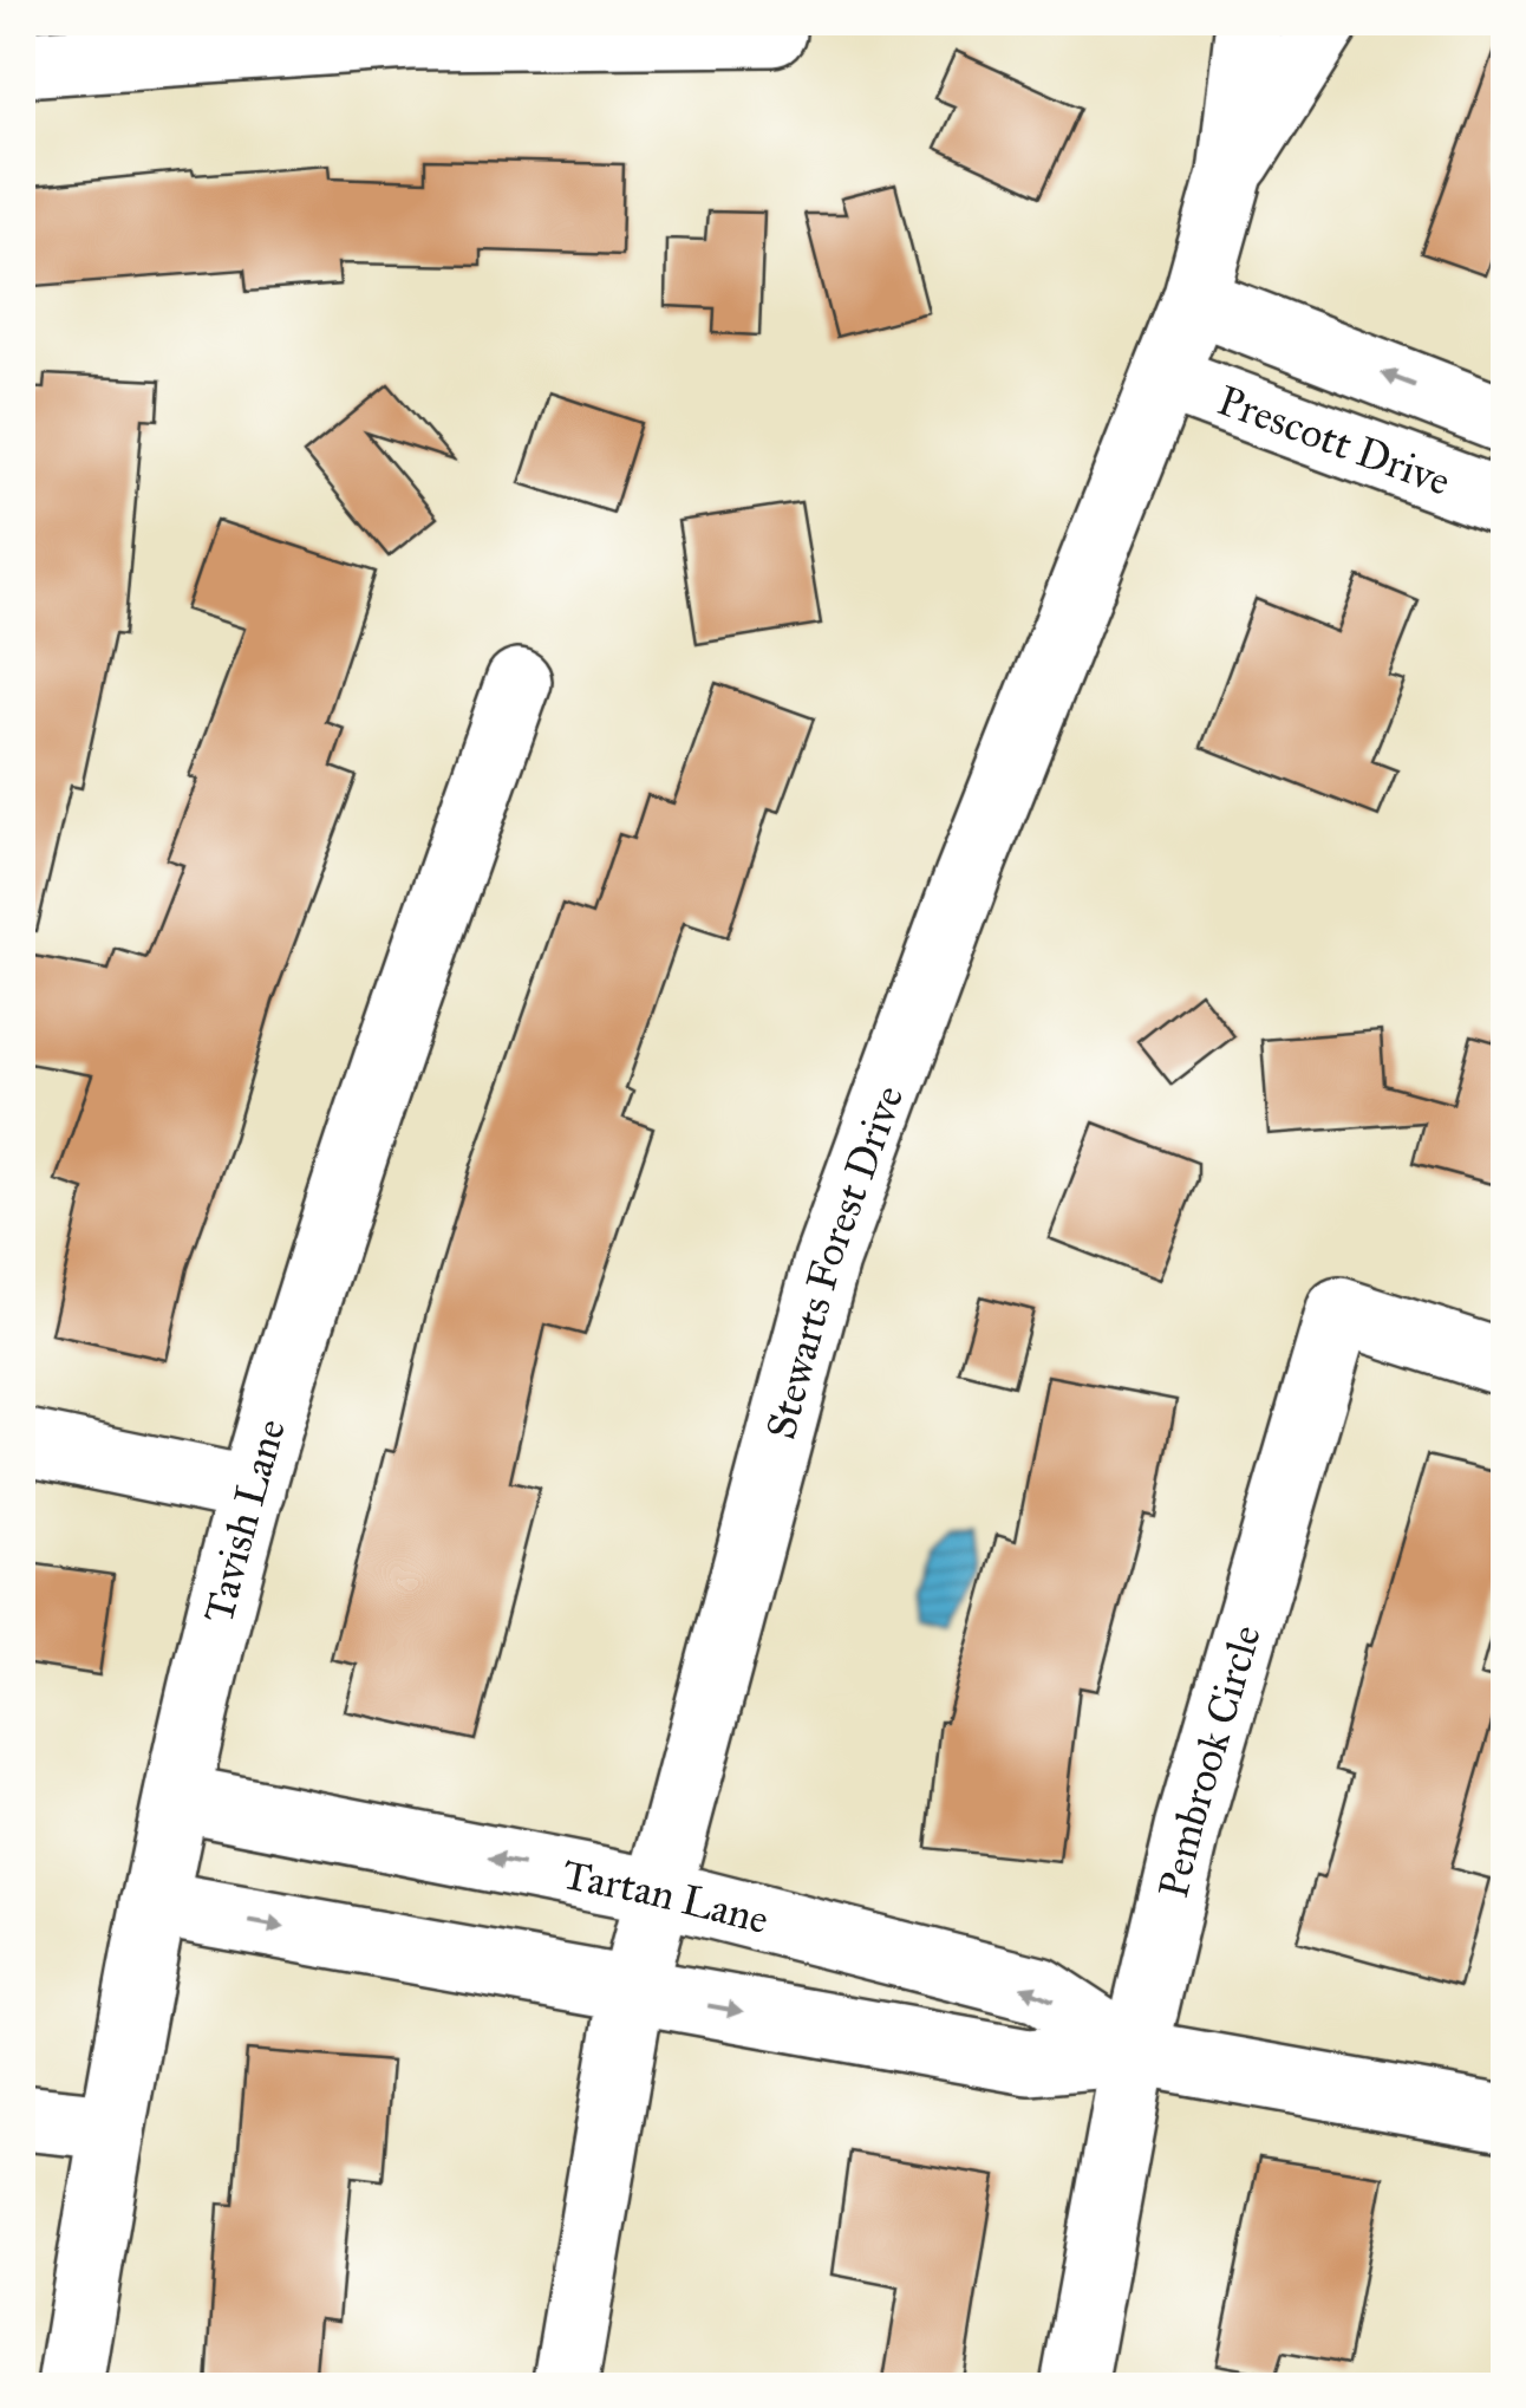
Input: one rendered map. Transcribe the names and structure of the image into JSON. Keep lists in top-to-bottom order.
{
  "streets": {
    "street": [
      "Prescott Drive",
      "Stewarts Forest Drive",
      "Tavish Lane",
      "Pembrook Circle",
      "Tartan Lane"
    ]
  },
  "crossings": [
    ["Prescott Drive", "Stewarts Forest Drive"],
    ["Stewarts Forest Drive", "Tartan Lane"],
    ["Tavish Lane", "Tartan Lane"],
    ["Pembrook Circle", "Tartan Lane"]
  ]
}
